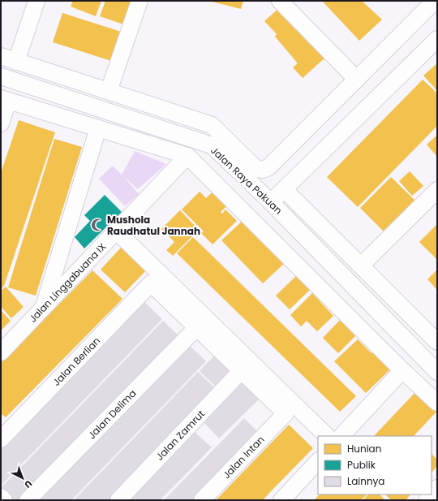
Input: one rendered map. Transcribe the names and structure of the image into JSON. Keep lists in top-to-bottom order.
{
  "streets": {
    "street": [
      "Jalan Raya Pakuan",
      "Jalan Linggabuana IX",
      "Jalan Berlian",
      "Jalan Delima",
      "Jalan Zamrut",
      "Jalan Intan"
    ]
  },
  "crossings": [
    ["Jalan Berlian", "Jalan Delima"],
    ["Jalan Zamrut", "Jalan Intan"]
  ],
  "places": {
    "mosque": ["Mushola Raudhatul Jannah"]
  },
  "legend": ["Hunian", "Publik", "Lainnya"],
  "north": "bottom right"
}
